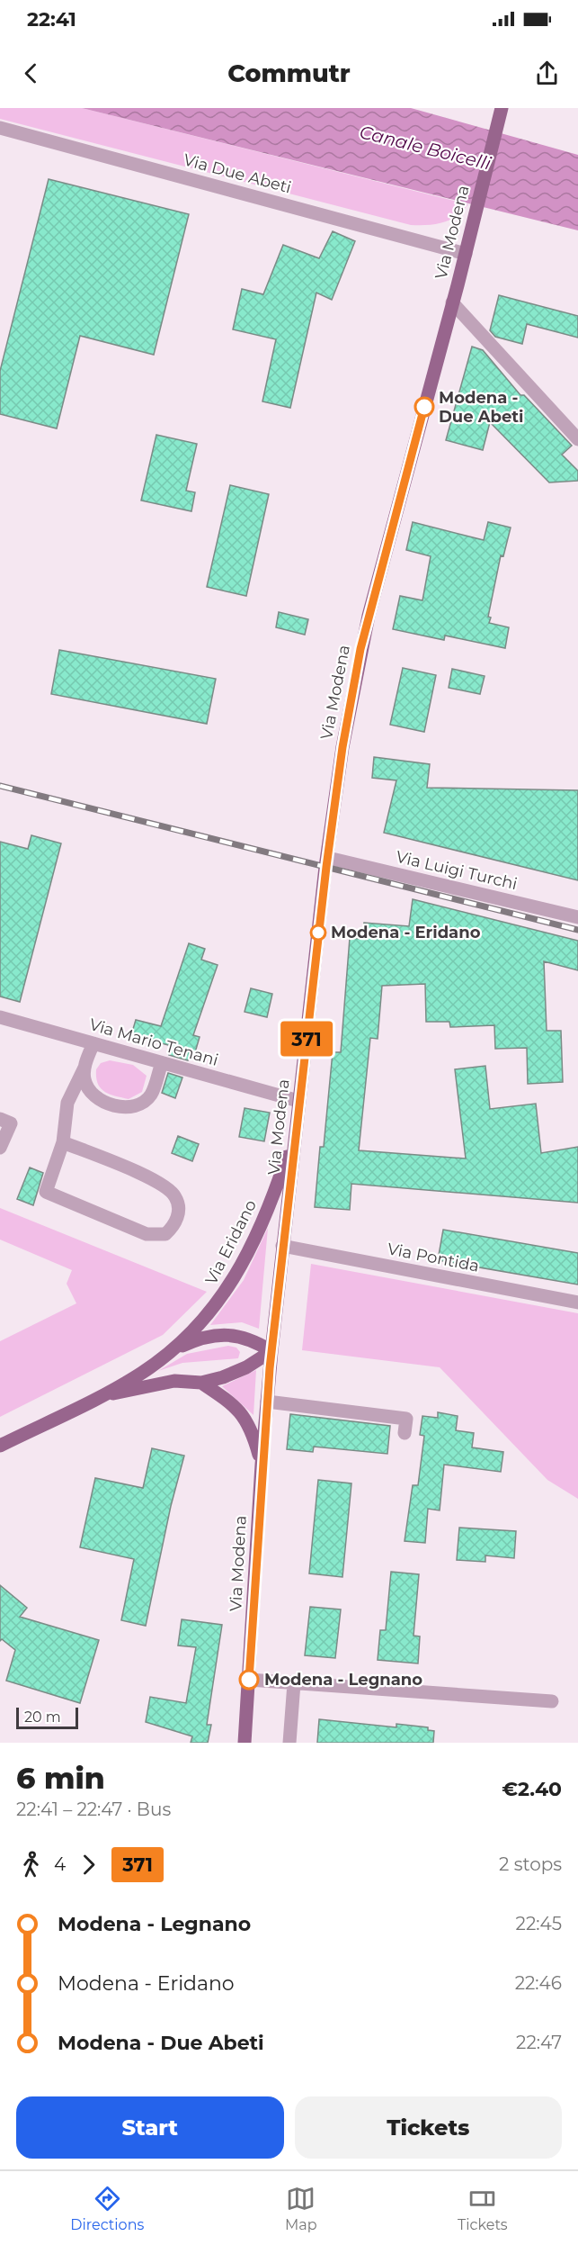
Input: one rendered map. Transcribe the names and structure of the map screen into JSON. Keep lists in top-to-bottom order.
{
  "streets": {
    "main road": ["Via Modena", "Via Eridano"],
    "street": [
      "Via Due Abeti",
      "Via Luigi Turchi",
      "Via Mario Tenani",
      "Via Pontida"
    ]
  },
  "crossings": [
    ["Via Due Abeti", "Via Modena"],
    ["Via Modena", "Via Luigi Turchi"],
    ["Via Modena", "Via Mario Tenani"],
    ["Via Modena", "Via Eridano"],
    ["Via Modena", "Via Pontida"]
  ],
  "water": ["Canale Boicelli"],
  "places": ["Modena - Due Abeti", "Modena - Eridano", "Modena - Legnano"],
  "lines": ["bus line 371"],
  "scale_bar": "20 m",
  "page": {
    "status": "22:41",
    "header": "Commutr",
    "on_map": "371",
    "scale": "20 m",
    "heading": ["6 min", "22:41 – 22:47 · Bus", "€2.40"],
    "legs": ["4", "371", "2 stops"],
    "list": [
      {
        "name": "Modena - Legnano",
        "value": "22:45"
      },
      {
        "name": "Modena - Eridano",
        "value": "22:46"
      },
      {
        "name": "Modena - Due Abeti",
        "value": "22:47"
      }
    ],
    "buttons": ["Start", "Tickets"],
    "tabs": ["Directions", "Map", "Tickets"]
  }
}
